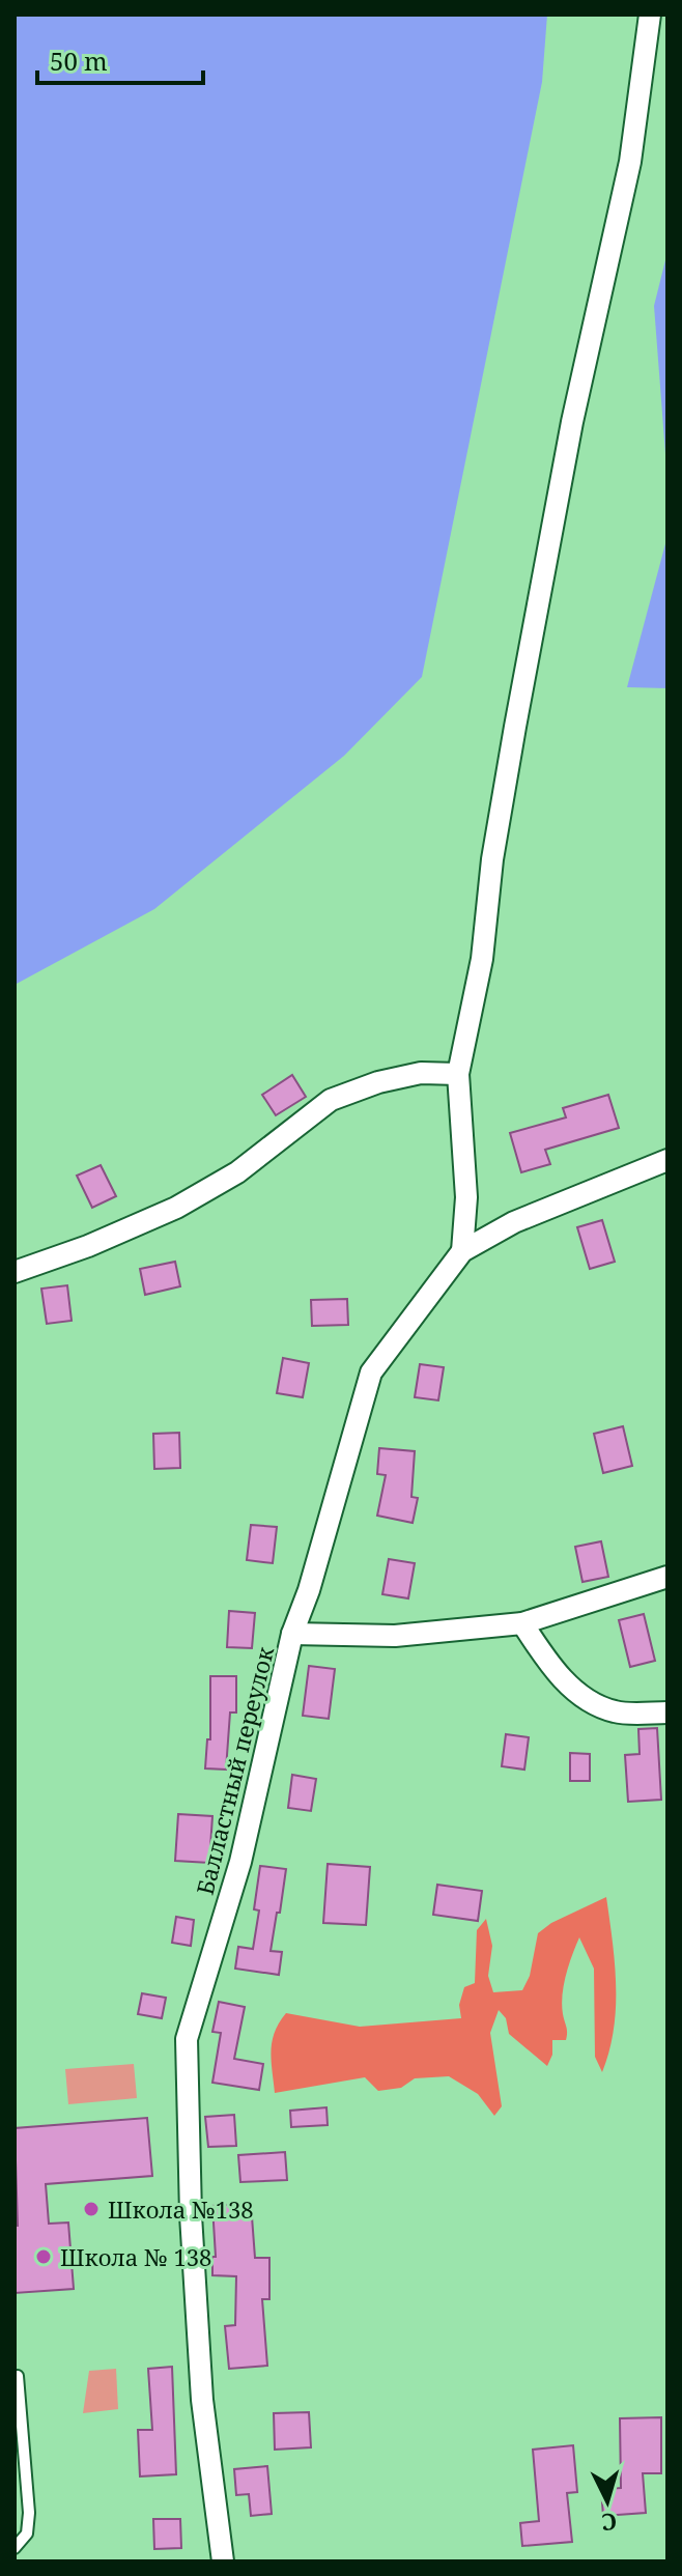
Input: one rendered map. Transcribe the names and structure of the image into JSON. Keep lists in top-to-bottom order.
{
  "streets": {
    "street": ["Балластный переулок"]
  },
  "places": ["Школа №138", "Школа № 138"],
  "scale_bar": "50 m",
  "north": "bottom"
}
